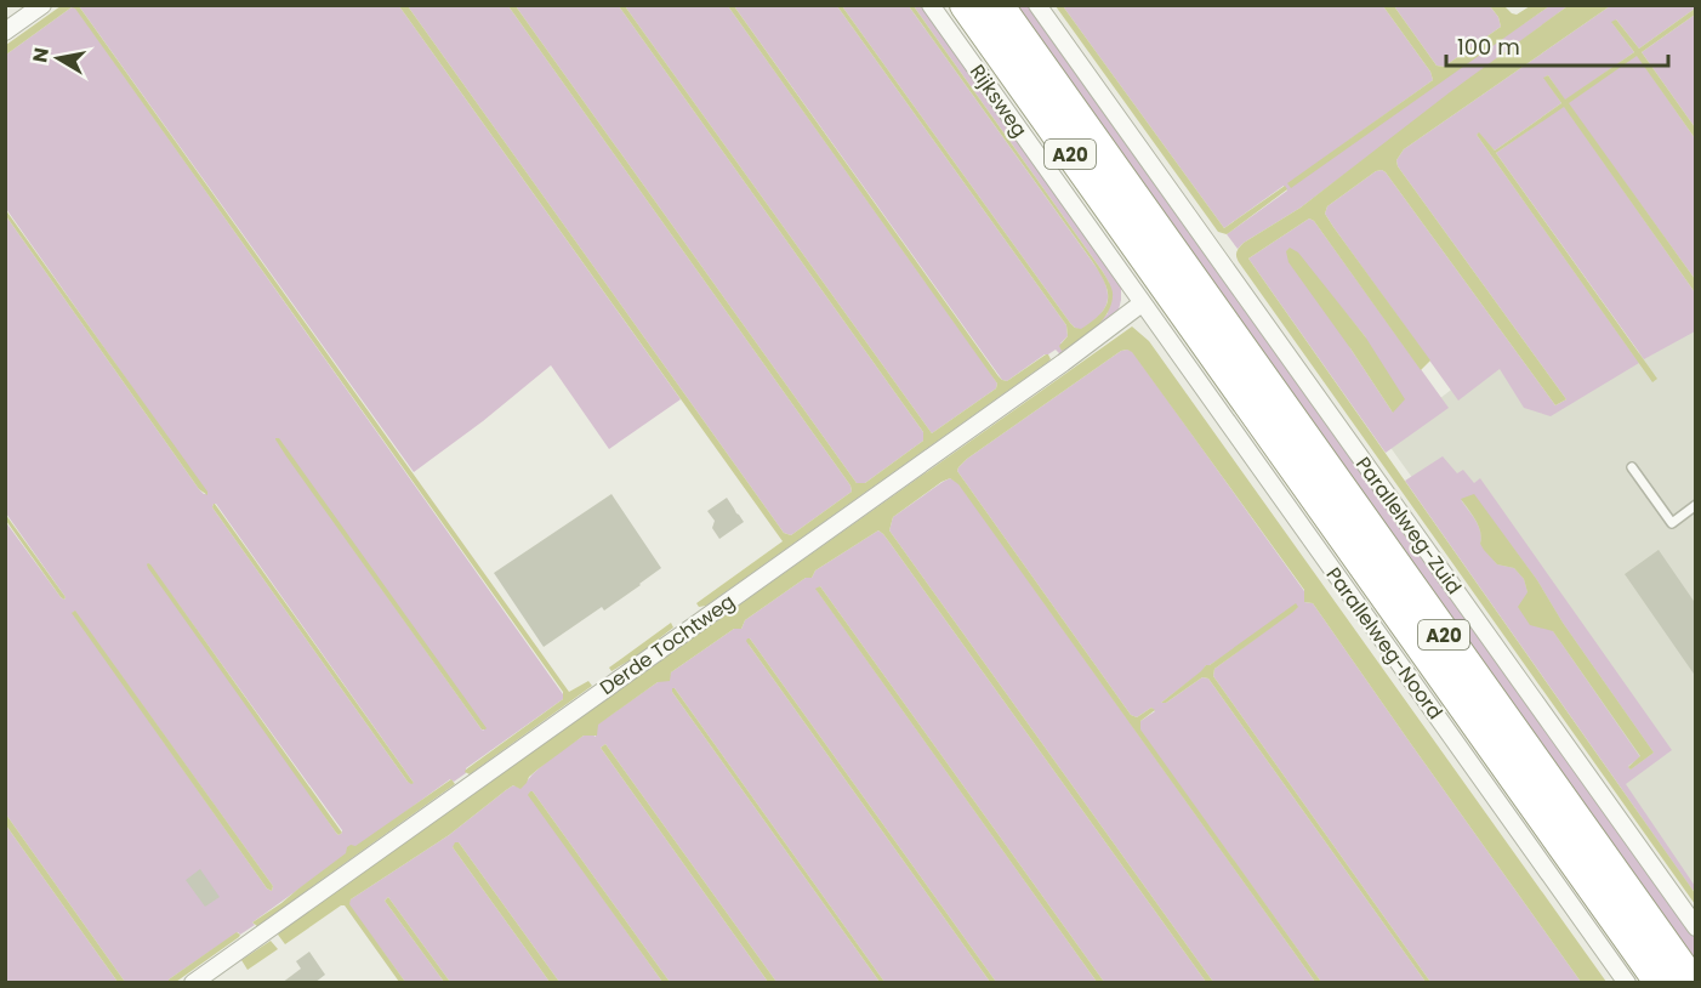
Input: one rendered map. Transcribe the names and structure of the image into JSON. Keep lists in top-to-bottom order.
{
  "streets": {
    "highway": ["Rijksweg", "A20"],
    "street": ["Parallelweg-Zuid", "Parallelweg-Noord", "Derde Tochtweg"]
  },
  "crossings": [
    ["Rijksweg", "A20"],
    ["Rijksweg", "Parallelweg-Noord"],
    ["Rijksweg", "Derde Tochtweg"],
    ["Parallelweg-Noord", "Derde Tochtweg"]
  ],
  "scale_bar": "100 m",
  "north": "left"
}
